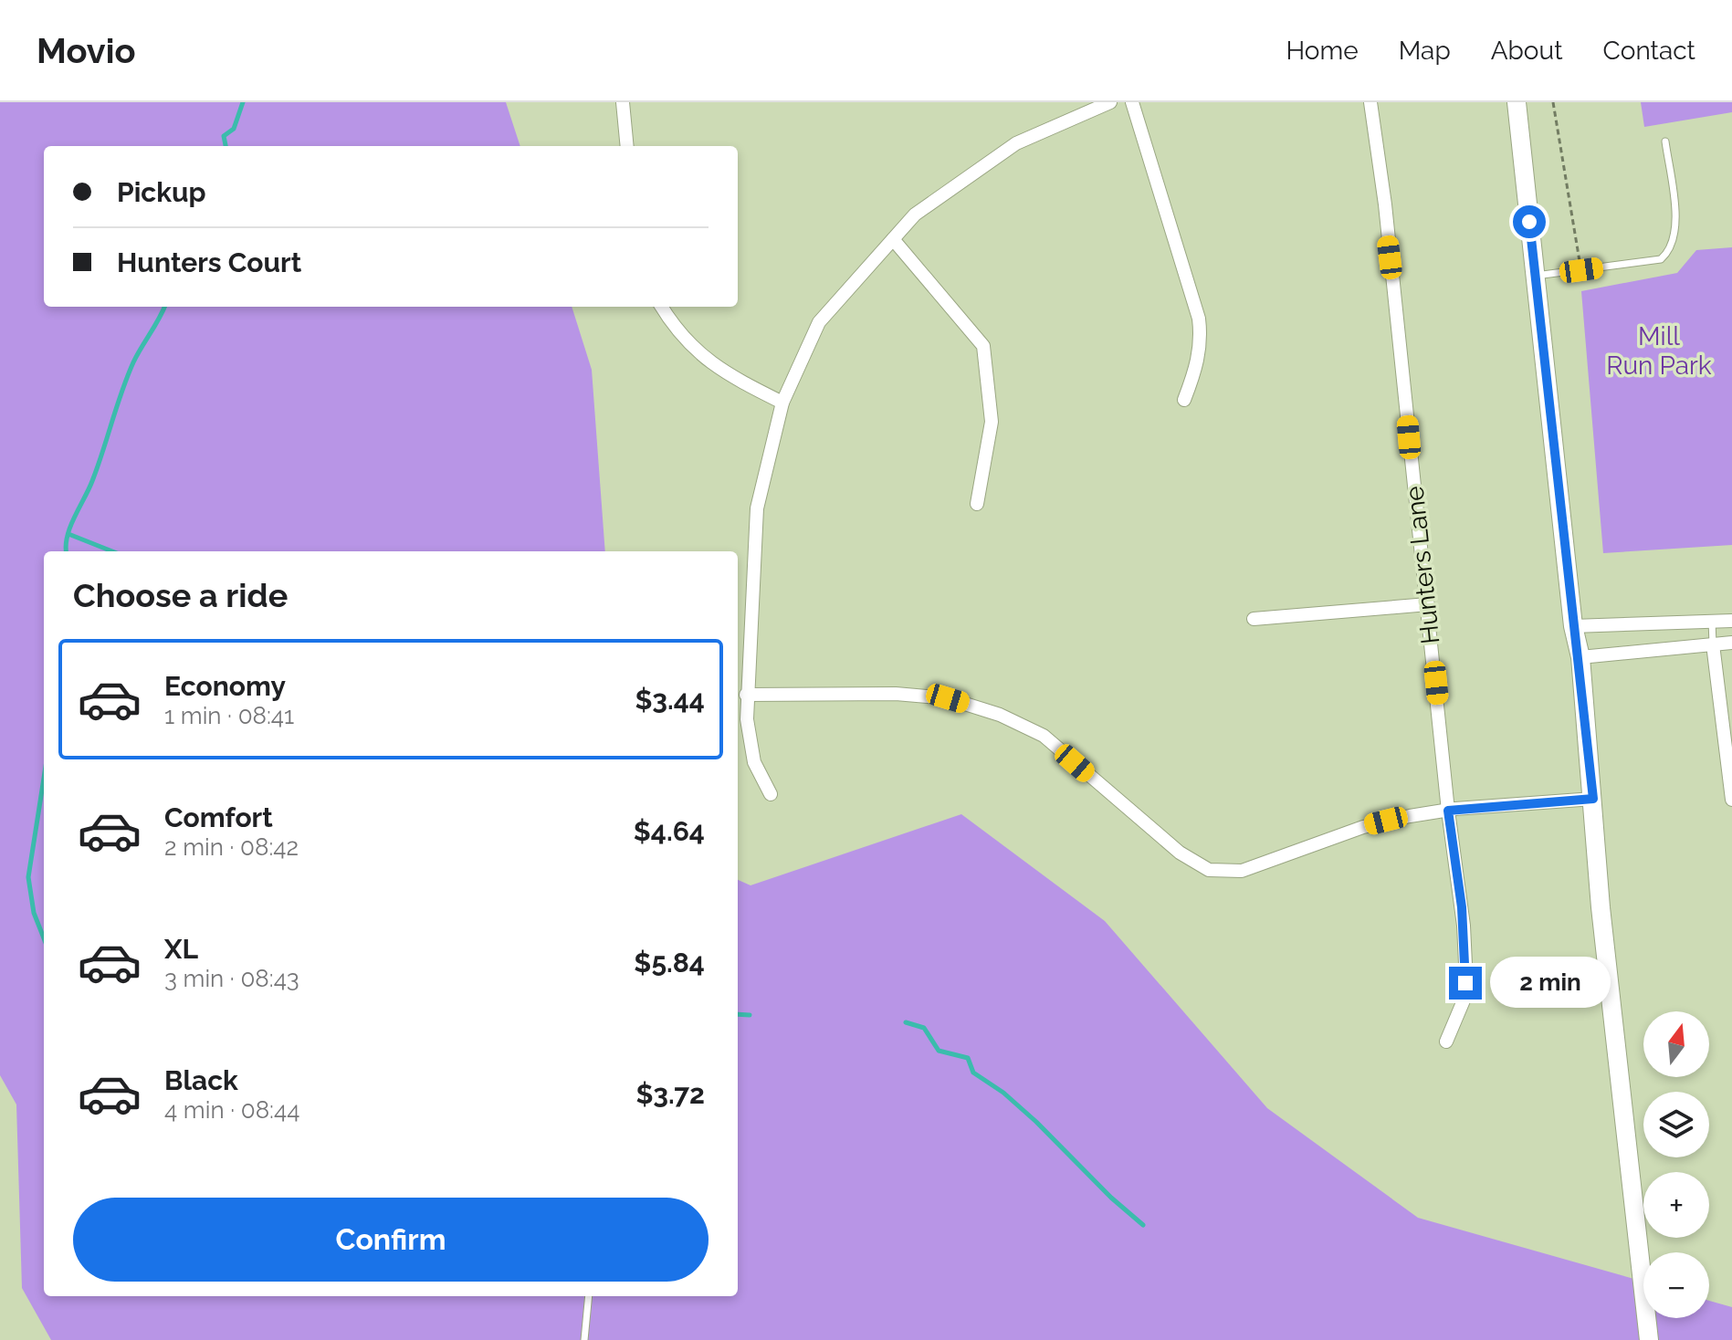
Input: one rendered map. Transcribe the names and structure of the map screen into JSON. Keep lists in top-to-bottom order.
{
  "streets": {
    "street": ["Hunters Lane"]
  },
  "parks": ["Mill Run Park"],
  "north": "top",
  "page": {
    "header": "Movio",
    "nav": [
      "Home",
      "Map",
      "About",
      "Contact"
    ],
    "banner": ["Pickup", "Hunters Court"],
    "heading": "Choose a ride",
    "list": [
      {
        "name": "Economy",
        "note": "1 min · 08:41",
        "value": "$3.44"
      },
      {
        "name": "Comfort",
        "note": "2 min · 08:42",
        "value": "$4.64"
      },
      {
        "name": "XL",
        "note": "3 min · 08:43",
        "value": "$5.84"
      },
      {
        "name": "Black",
        "note": "4 min · 08:44",
        "value": "$3.72"
      }
    ],
    "bubble": "2 min",
    "map_buttons": ["+", "−"],
    "buttons": "Confirm"
  }
}
